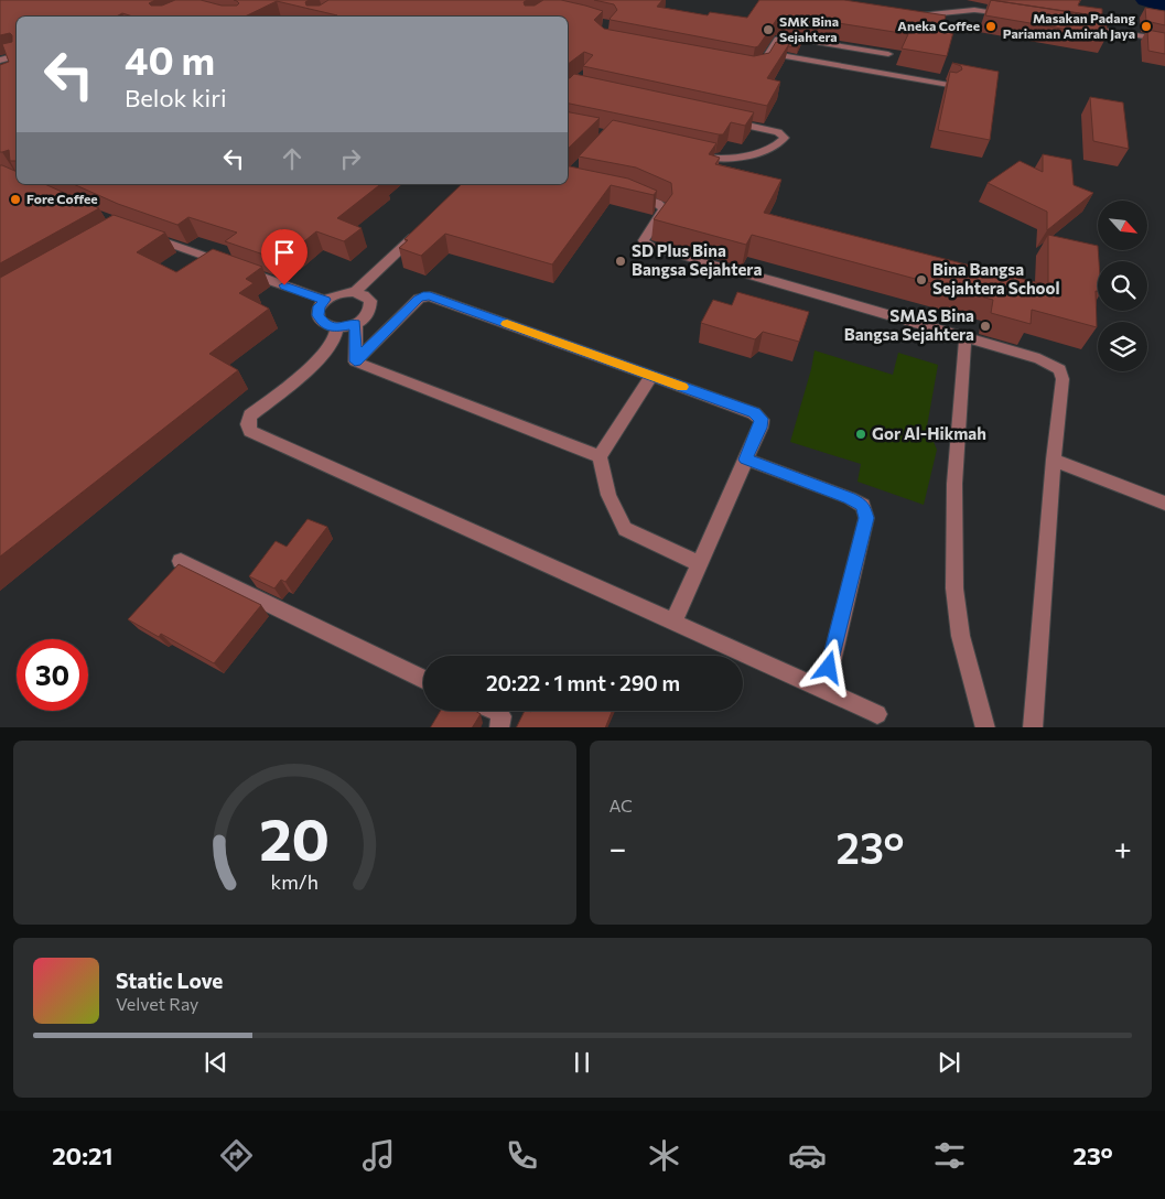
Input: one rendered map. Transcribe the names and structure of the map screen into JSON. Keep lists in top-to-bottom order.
{
  "places": [
    "Aneka Coffee",
    "Masakan Padang Pariaman Amirah Jaya",
    "SMK Bina Sejahtera",
    "Fore Coffee",
    "SD Plus Bina Bangsa Sejahtera",
    "Bina Bangsa Sejahtera School",
    "SMAS Bina Bangsa Sejahtera",
    "Gor Al-Hikmah"
  ],
  "north": "bottom right",
  "page": {
    "turn": ["40 m", "Belok kiri"],
    "limit": "30",
    "trip": "20:22 · 1 mnt · 290 m",
    "tile": "AC",
    "heat": ["−", "23°", "+"],
    "song": ["Static Love", "Velvet Ray"],
    "tabs": ["20:21", "23°"],
    "gauge": ["20", "km/h"]
  }
}
